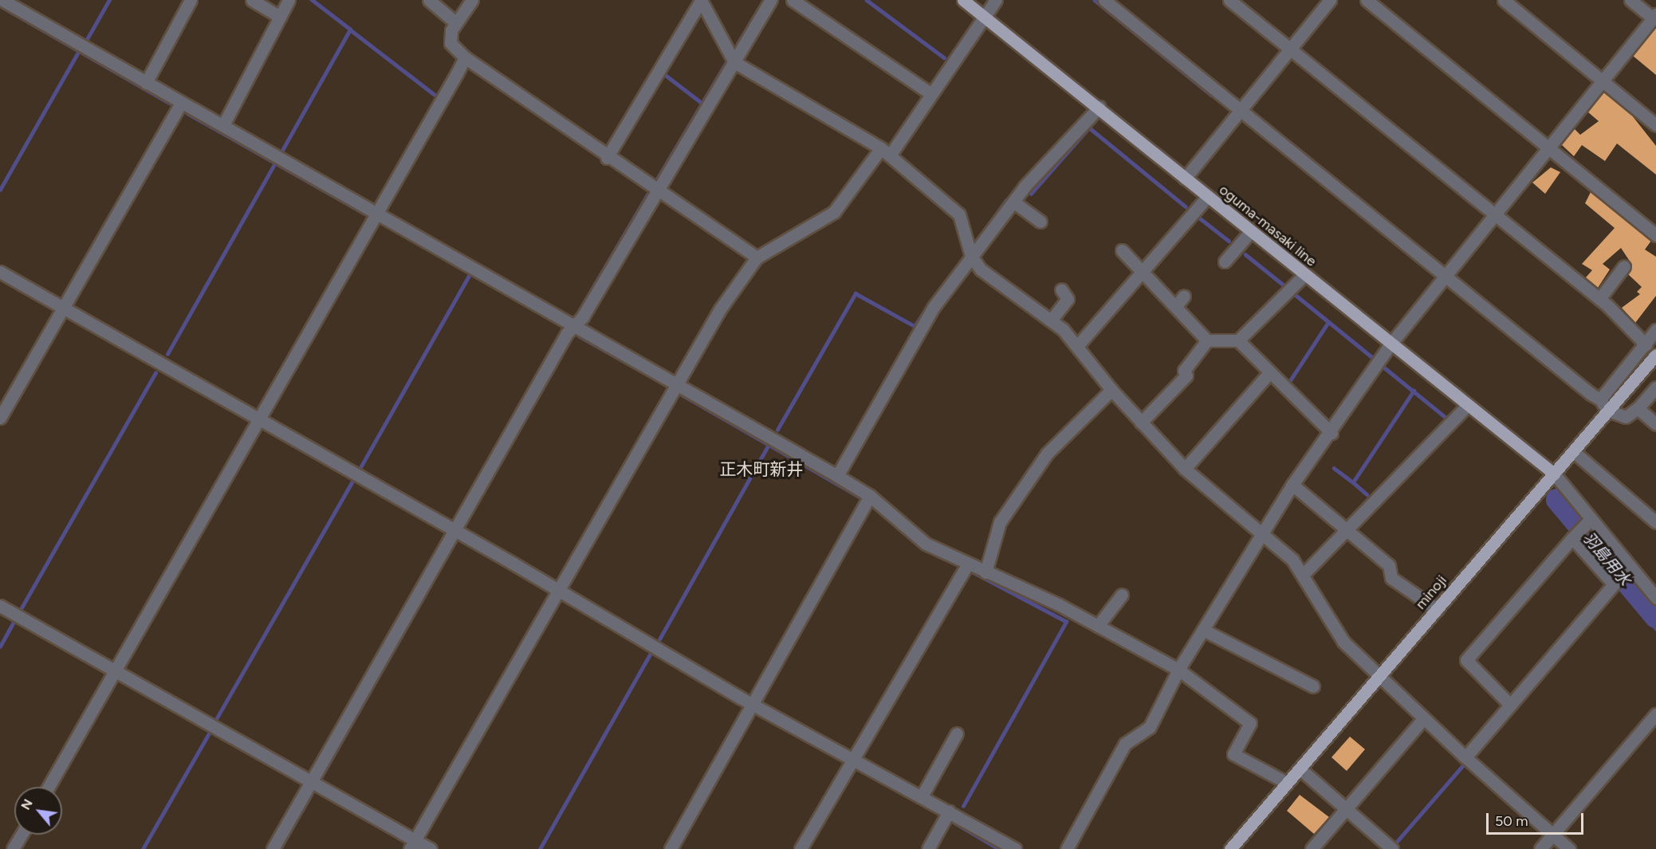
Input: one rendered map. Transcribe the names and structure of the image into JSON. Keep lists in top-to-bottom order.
{
  "streets": {
    "main road": ["oguma-masaki line", "minoji"]
  },
  "crossings": [
    ["oguma-masaki line", "minoji"]
  ],
  "districts": ["正木町新井"],
  "water": ["羽島用水"],
  "scale_bar": "50 m",
  "north": "top left"
}
